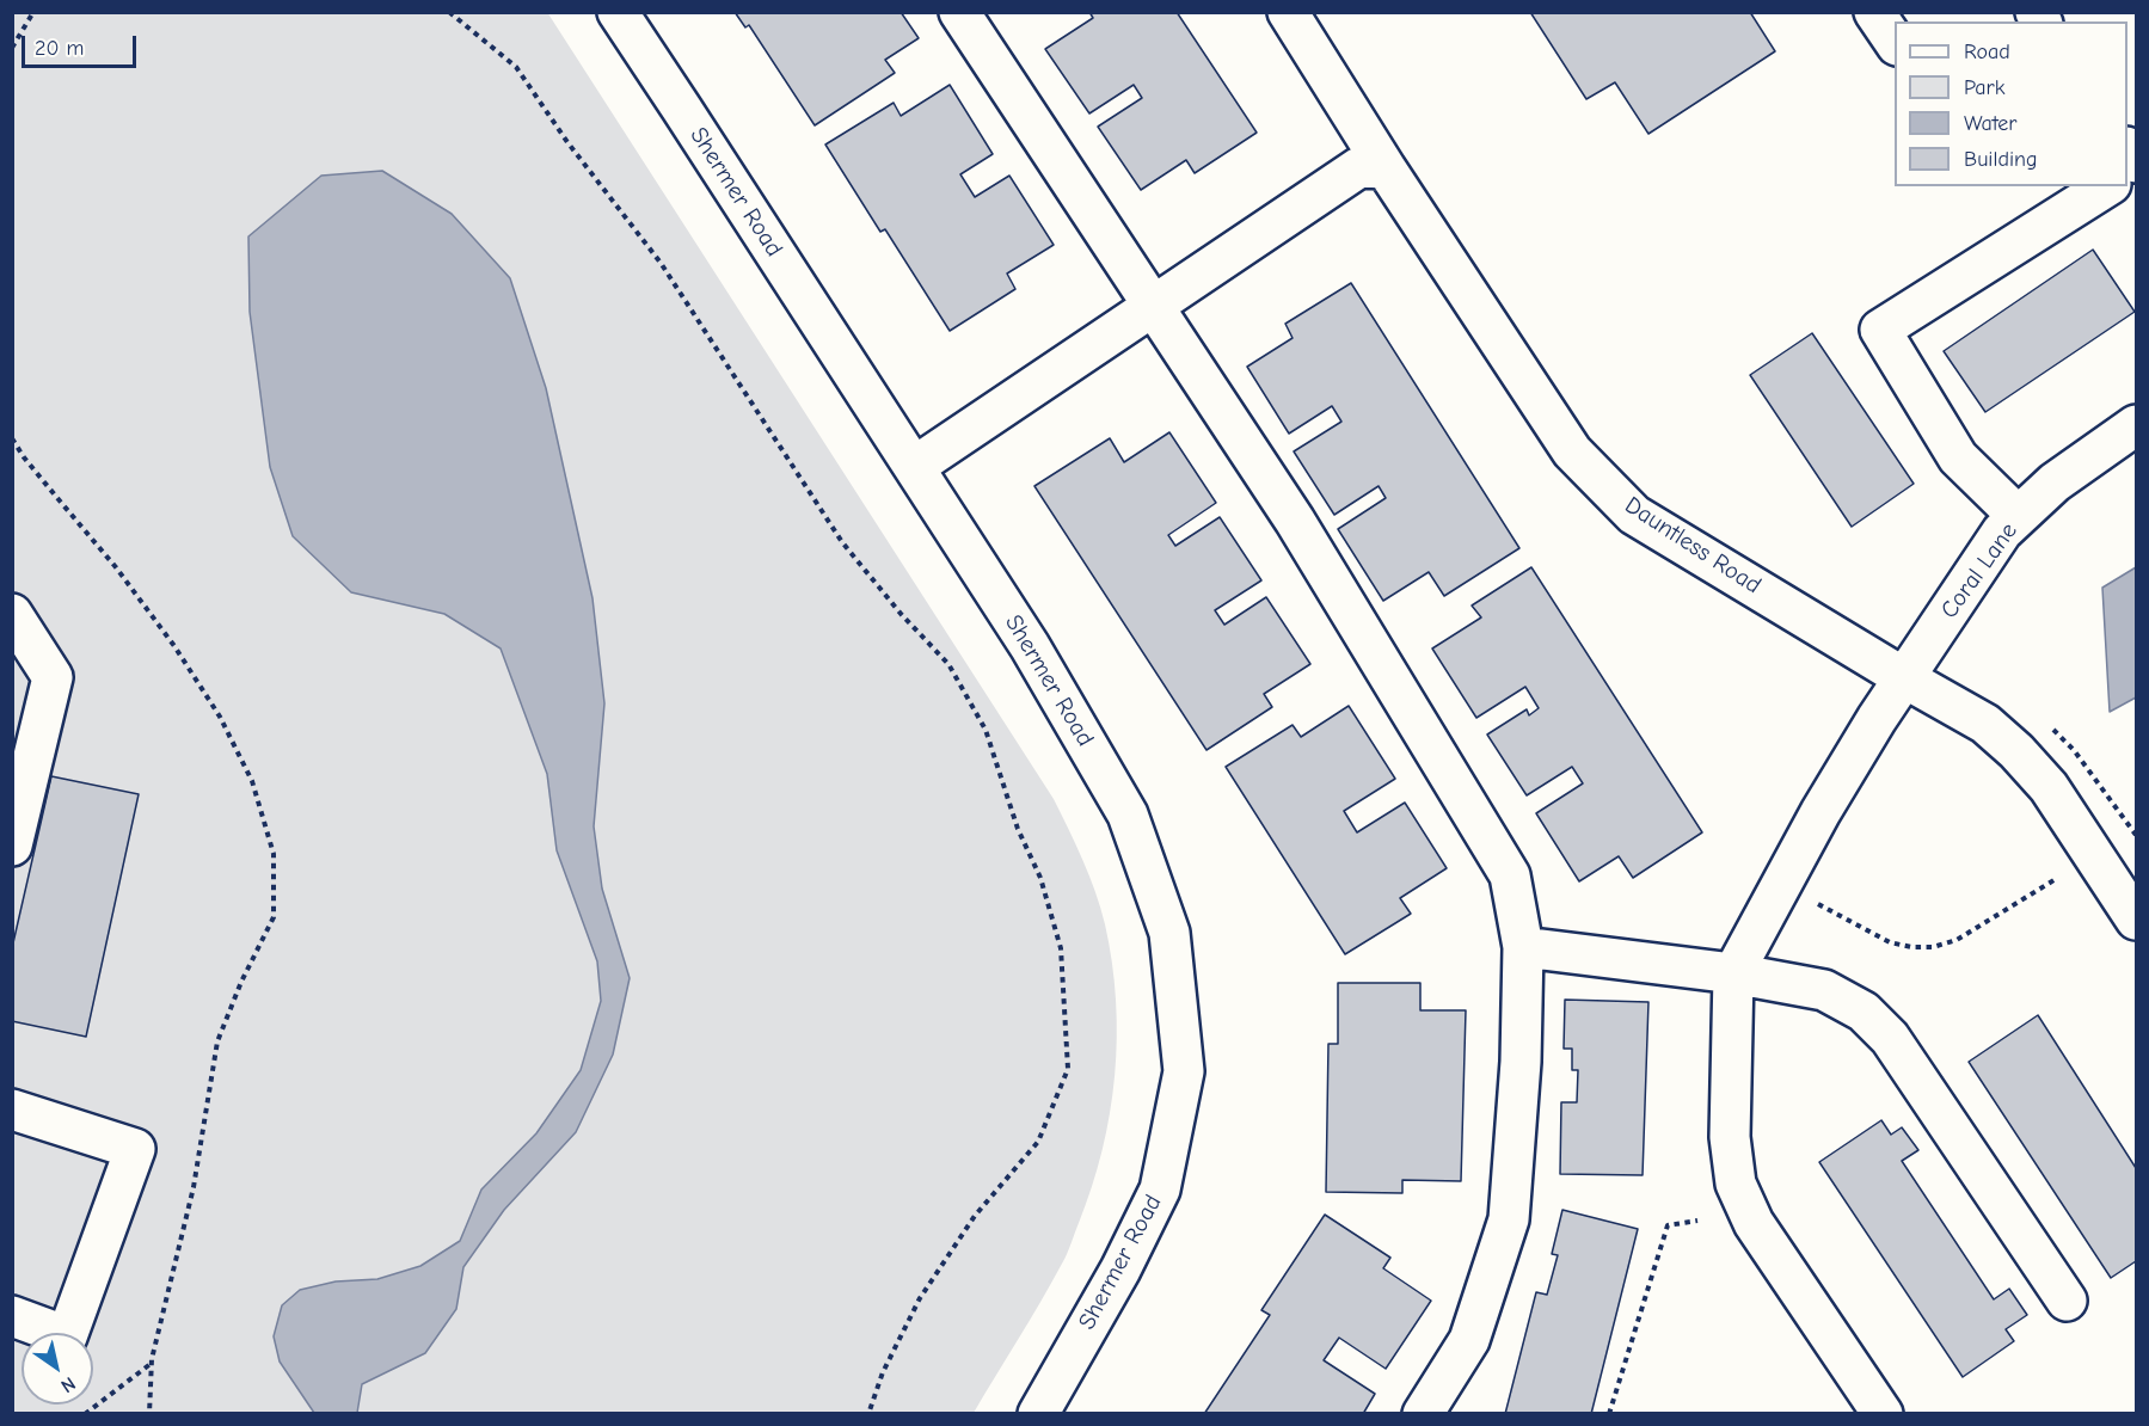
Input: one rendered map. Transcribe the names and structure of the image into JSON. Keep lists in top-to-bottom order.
{
  "streets": {
    "street": ["Shermer Road", "Dauntless Road", "Coral Lane"]
  },
  "crossings": [
    ["Dauntless Road", "Coral Lane"]
  ],
  "legend": [
    "Road",
    "Park",
    "Water",
    "Building"
  ],
  "scale_bar": "20 m",
  "north": "bottom right"
}
